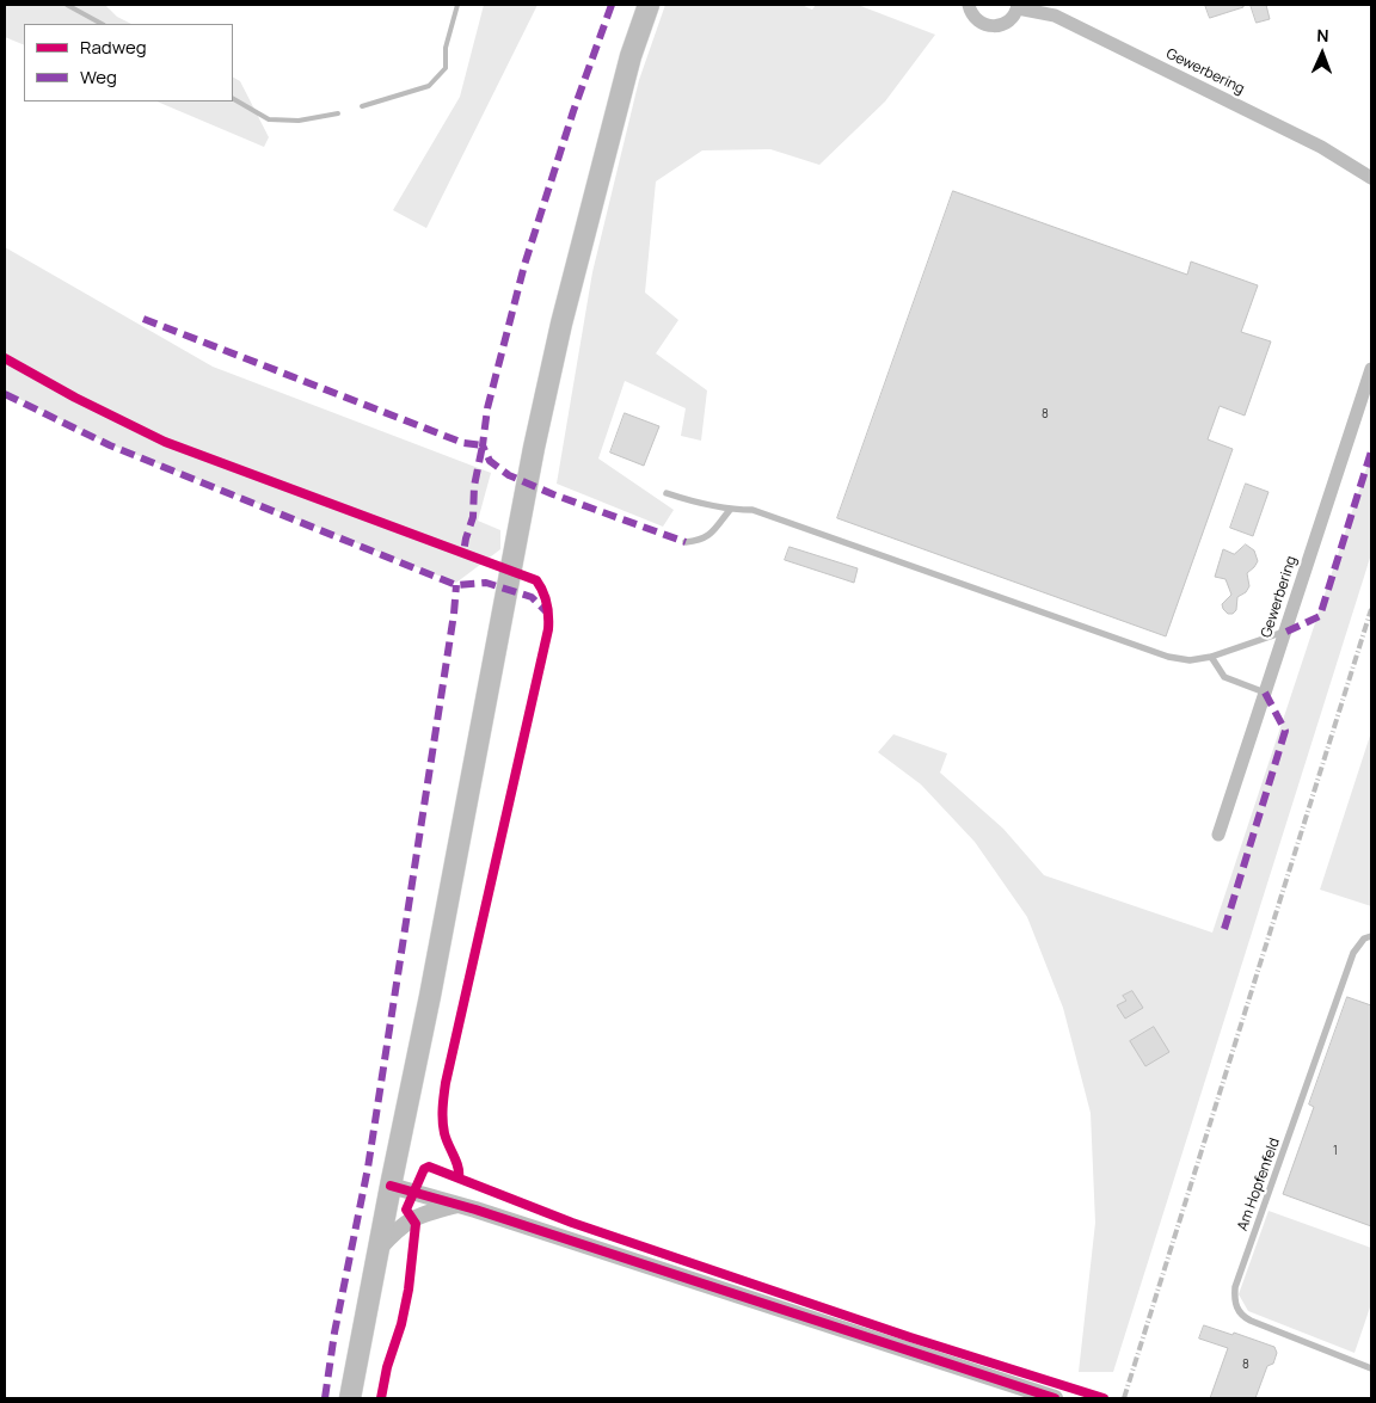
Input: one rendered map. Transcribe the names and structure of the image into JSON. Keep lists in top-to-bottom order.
{
  "streets": {
    "street": ["Gewerbering"],
    "lane": ["Am Hopfenfeld"]
  },
  "house_numbers": ["8", "1", "8"],
  "legend": ["Radweg", "Weg"],
  "north": "top"
}
